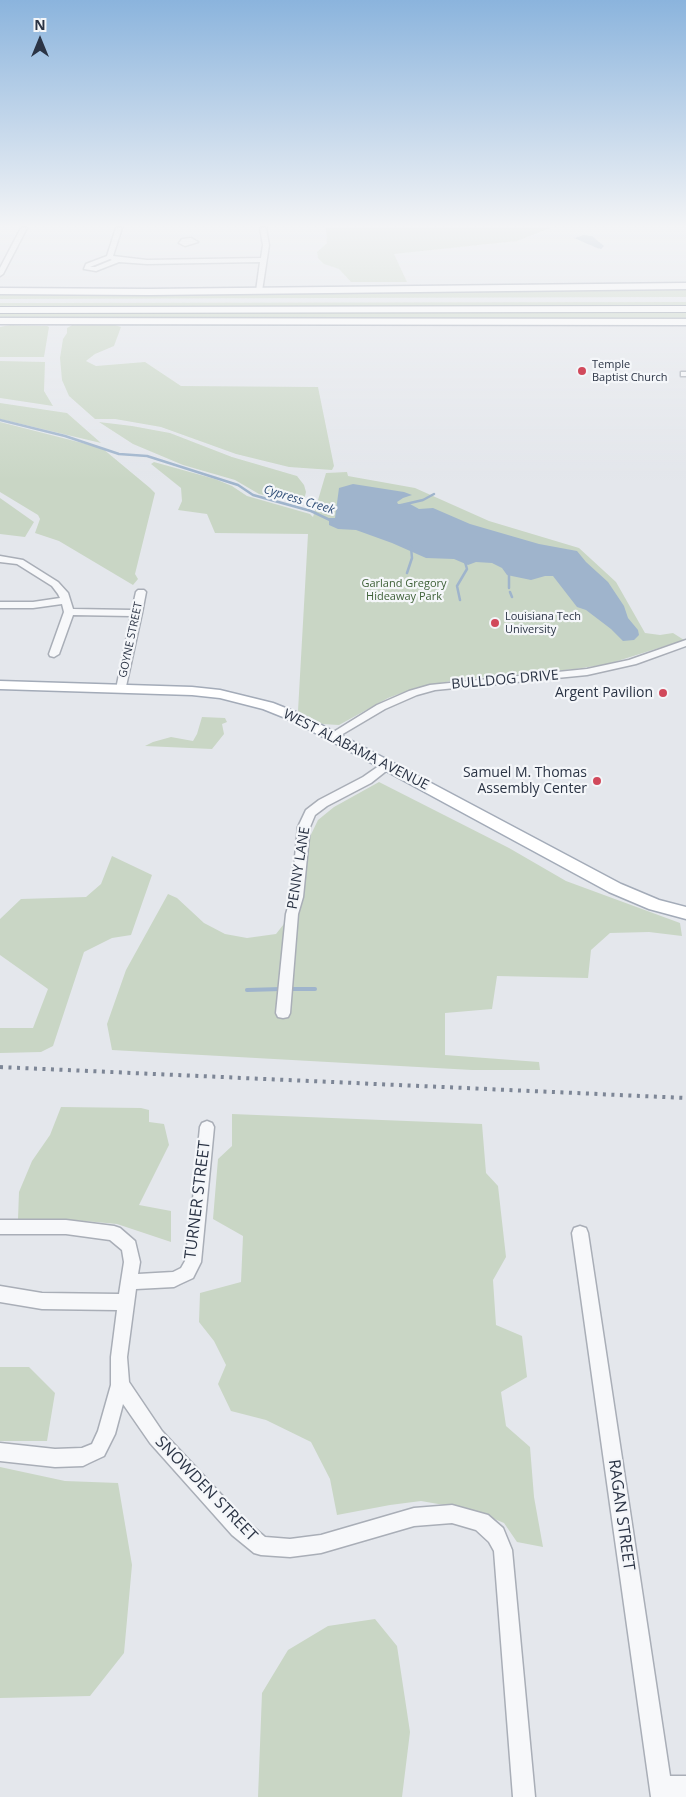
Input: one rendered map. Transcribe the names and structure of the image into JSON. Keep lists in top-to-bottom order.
{
  "streets": {
    "main road": ["WEST ALABAMA AVENUE"],
    "street": [
      "GOYNE STREET",
      "BULLDOG DRIVE",
      "PENNY LANE",
      "TURNER STREET",
      "SNOWDEN STREET",
      "RAGAN STREET"
    ]
  },
  "crossings": [
    ["GOYNE STREET", "WEST ALABAMA AVENUE"],
    ["BULLDOG DRIVE", "WEST ALABAMA AVENUE"],
    ["WEST ALABAMA AVENUE", "PENNY LANE"]
  ],
  "water": ["Cypress Creek"],
  "parks": ["Garland Gregory Hideaway Park"],
  "places": [
    "Temple Baptist Church",
    "Louisiana Tech University",
    "Argent Pavilion",
    "Samuel M. Thomas Assembly Center"
  ],
  "north": "top"
}
